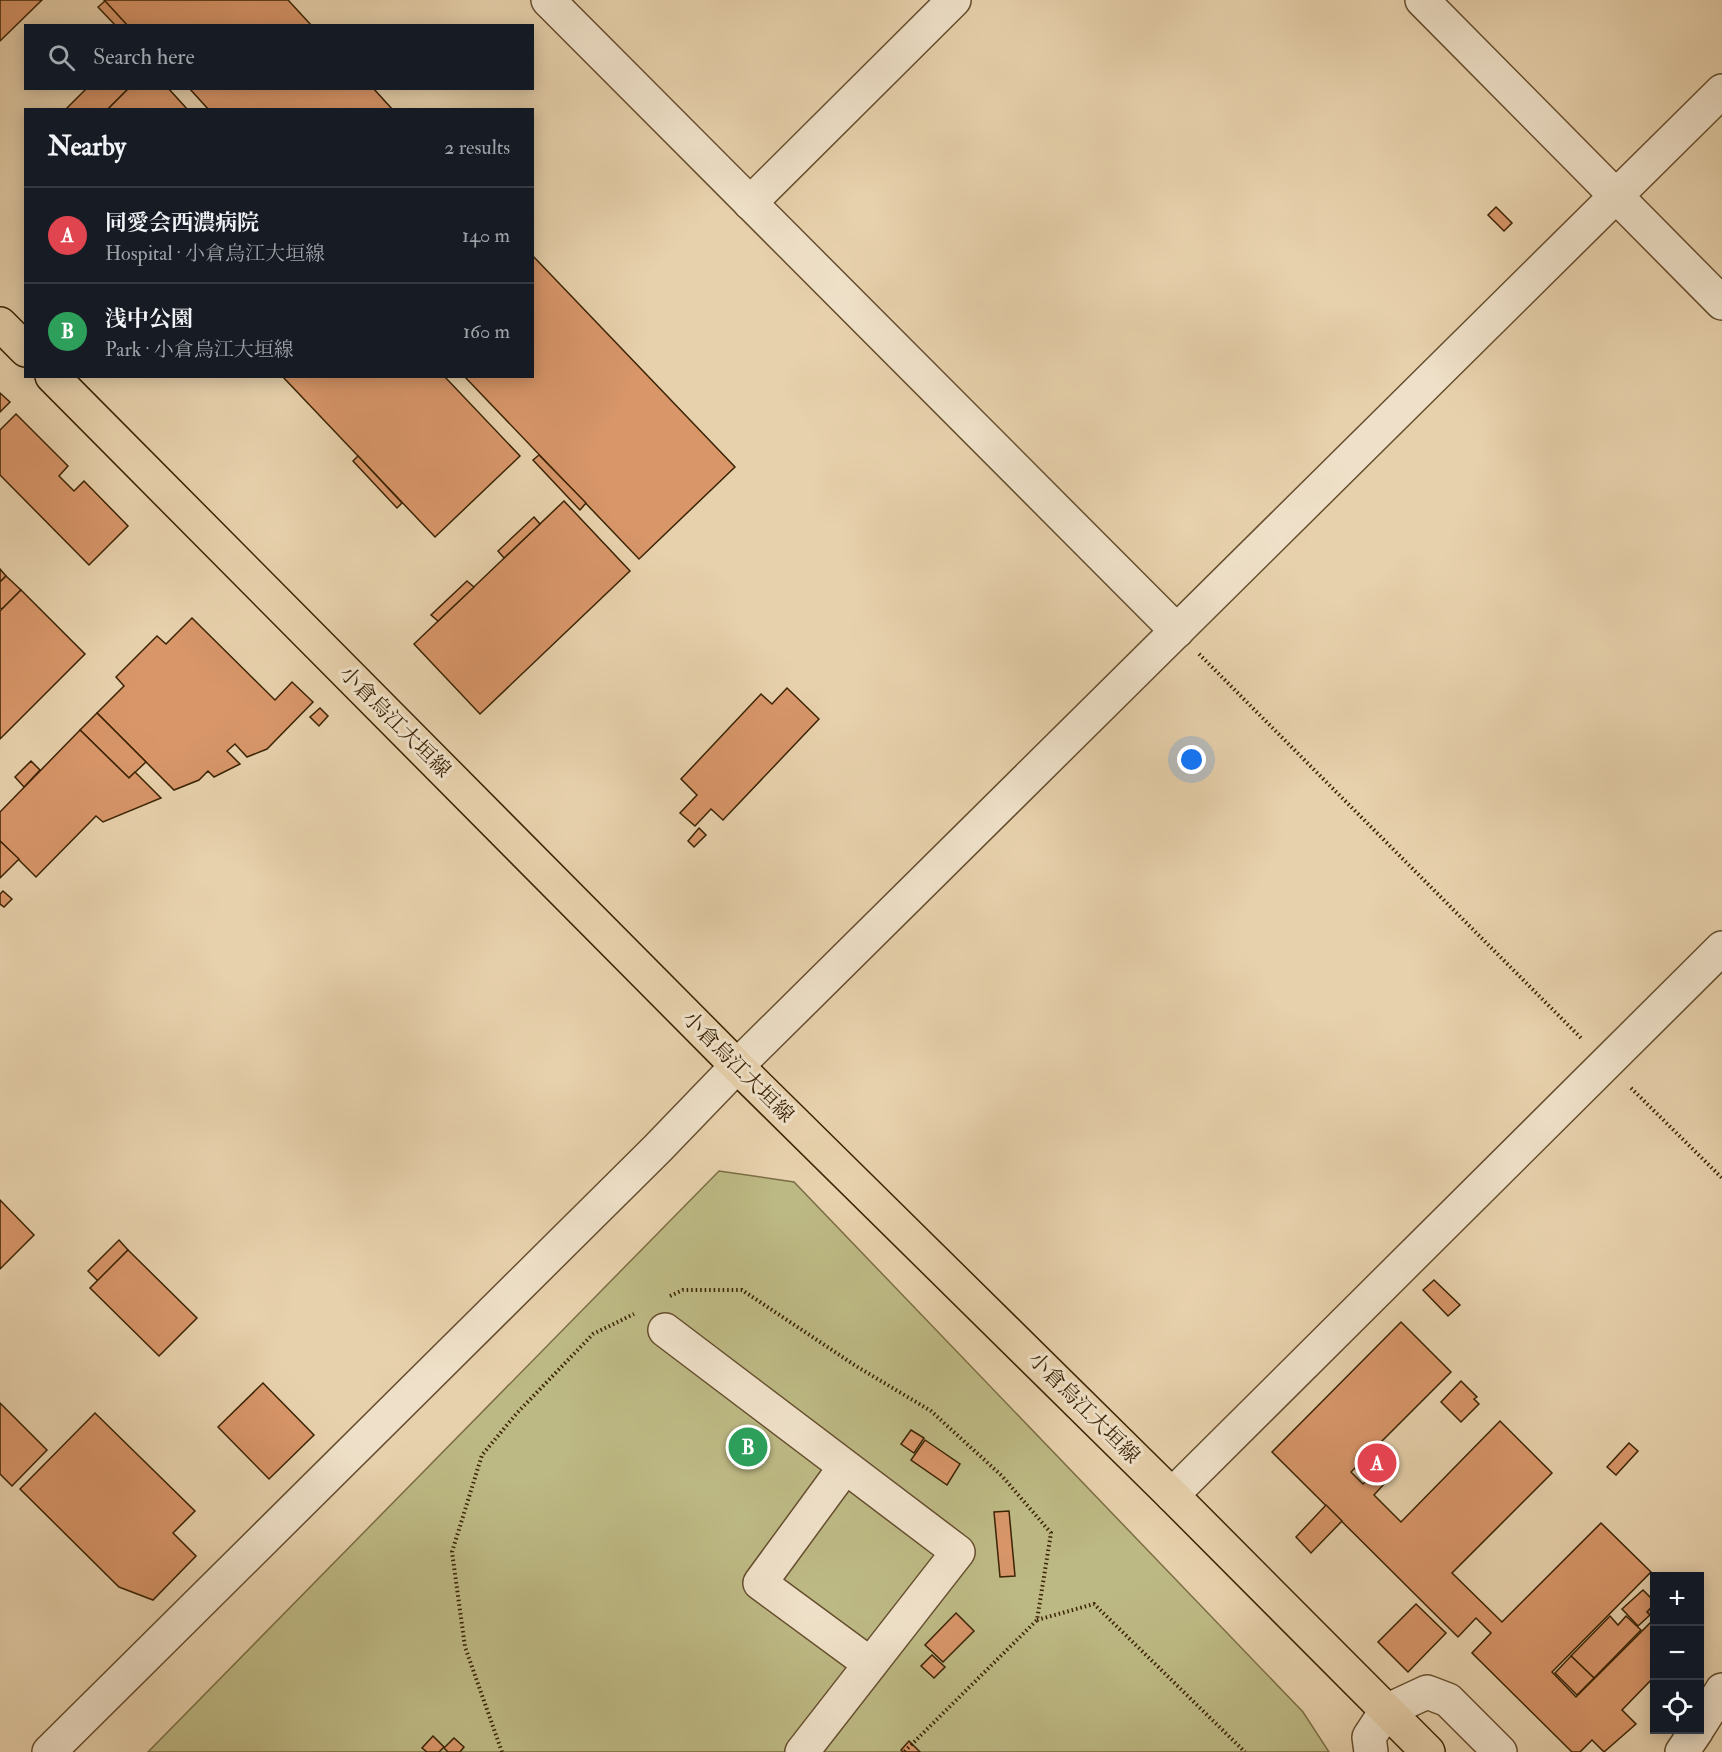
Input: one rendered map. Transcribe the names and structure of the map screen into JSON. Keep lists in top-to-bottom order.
{
  "streets": {
    "main road": ["小倉烏江大垣線"]
  },
  "page": {
    "search": "Search here",
    "heading": ["Nearby", "2 results"],
    "list": [
      {
        "mark": "A",
        "name": "同愛会西濃病院",
        "note": "Hospital · 小倉烏江大垣線",
        "value": "140 m"
      },
      {
        "mark": "B",
        "name": "浅中公園",
        "note": "Park · 小倉烏江大垣線",
        "value": "160 m"
      }
    ],
    "pins": ["B", "A"],
    "map_buttons": ["+", "−"]
  }
}
